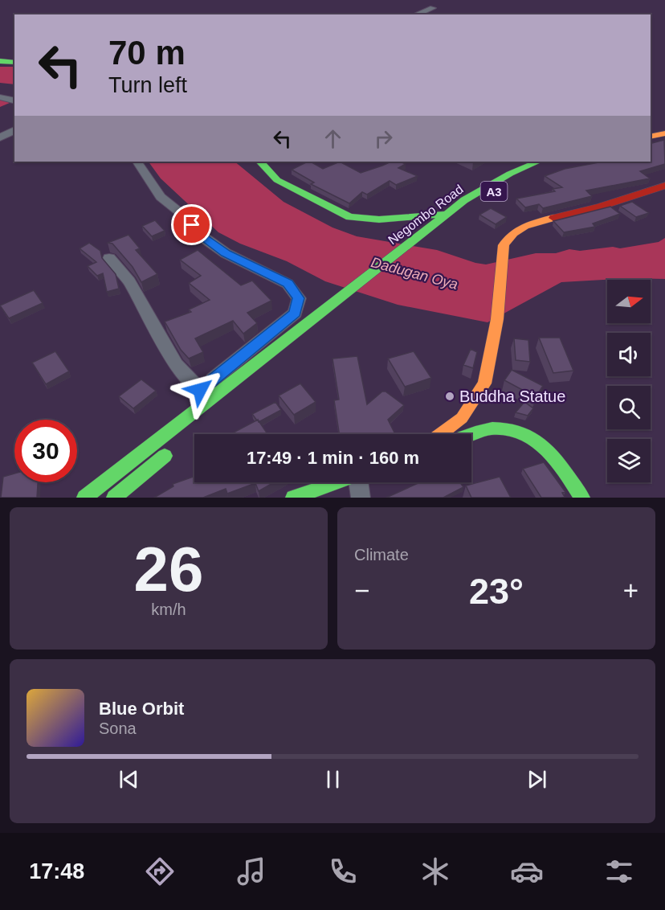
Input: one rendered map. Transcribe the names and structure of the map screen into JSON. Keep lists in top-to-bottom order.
{
  "streets": {
    "main road": ["A3", "Negombo Road"]
  },
  "water": ["Dadugan Oya"],
  "places": ["Buddha Statue"],
  "north": "right",
  "page": {
    "turn": ["70 m", "Turn left"],
    "limit": "30",
    "trip": "17:49 · 1 min · 160 m",
    "tile": [
      ["26", "km/h"],
      "Climate"
    ],
    "heat": ["−", "23°", "+"],
    "song": ["Blue Orbit", "Sona"],
    "tabs": "17:48"
  }
}
